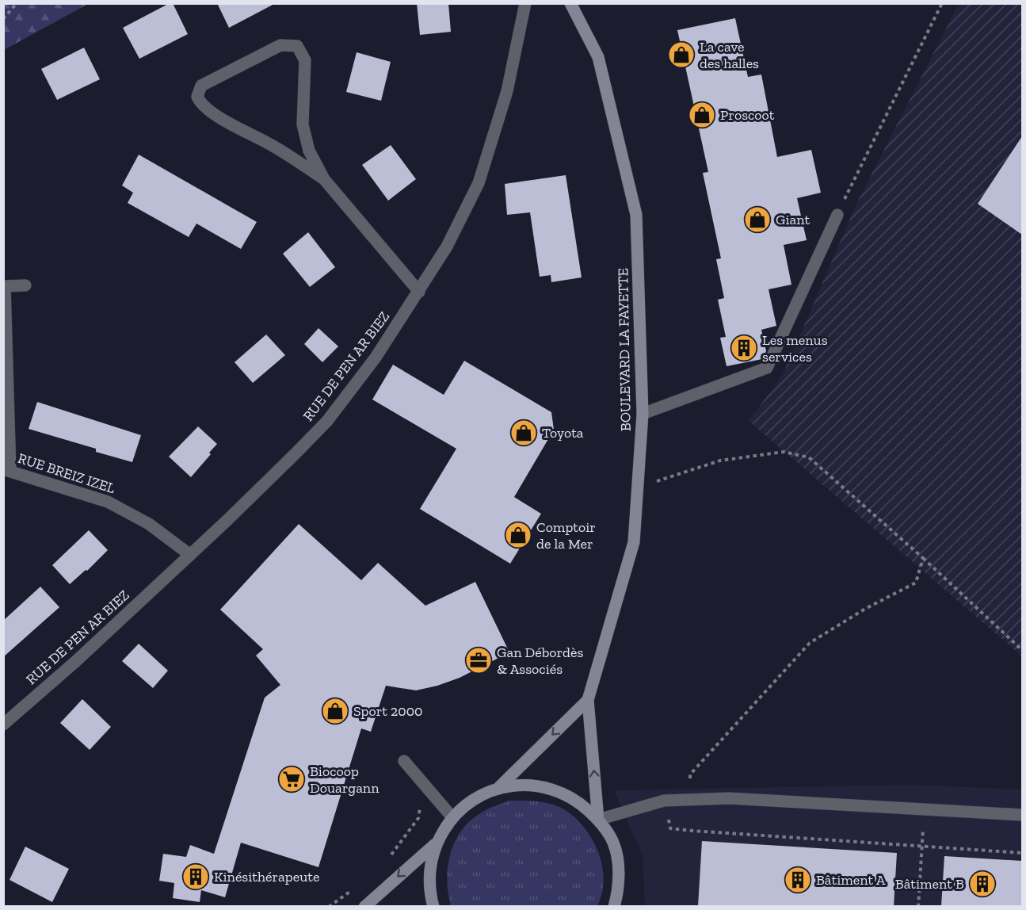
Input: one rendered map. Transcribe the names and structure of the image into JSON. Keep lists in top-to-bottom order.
{
  "streets": {
    "main road": ["BOULEVARD LA FAYETTE"],
    "street": ["RUE DE PEN AR BIEZ", "RUE BREIZ IZEL"]
  },
  "crossings": [
    ["RUE DE PEN AR BIEZ", "RUE BREIZ IZEL"]
  ],
  "places": {
    "shop": [
      "La cave des halles",
      "Proscoot",
      "Giant",
      "Toyota",
      "Comptoir de la Mer",
      "Sport 2000"
    ],
    "building": [
      "Les menus services",
      "Kinésithérapeute",
      "Bâtiment A",
      "Bâtiment B"
    ],
    "office": ["Gan Débordès & Associés"],
    "supermarket": ["Biocoop Douargann"]
  }
}
